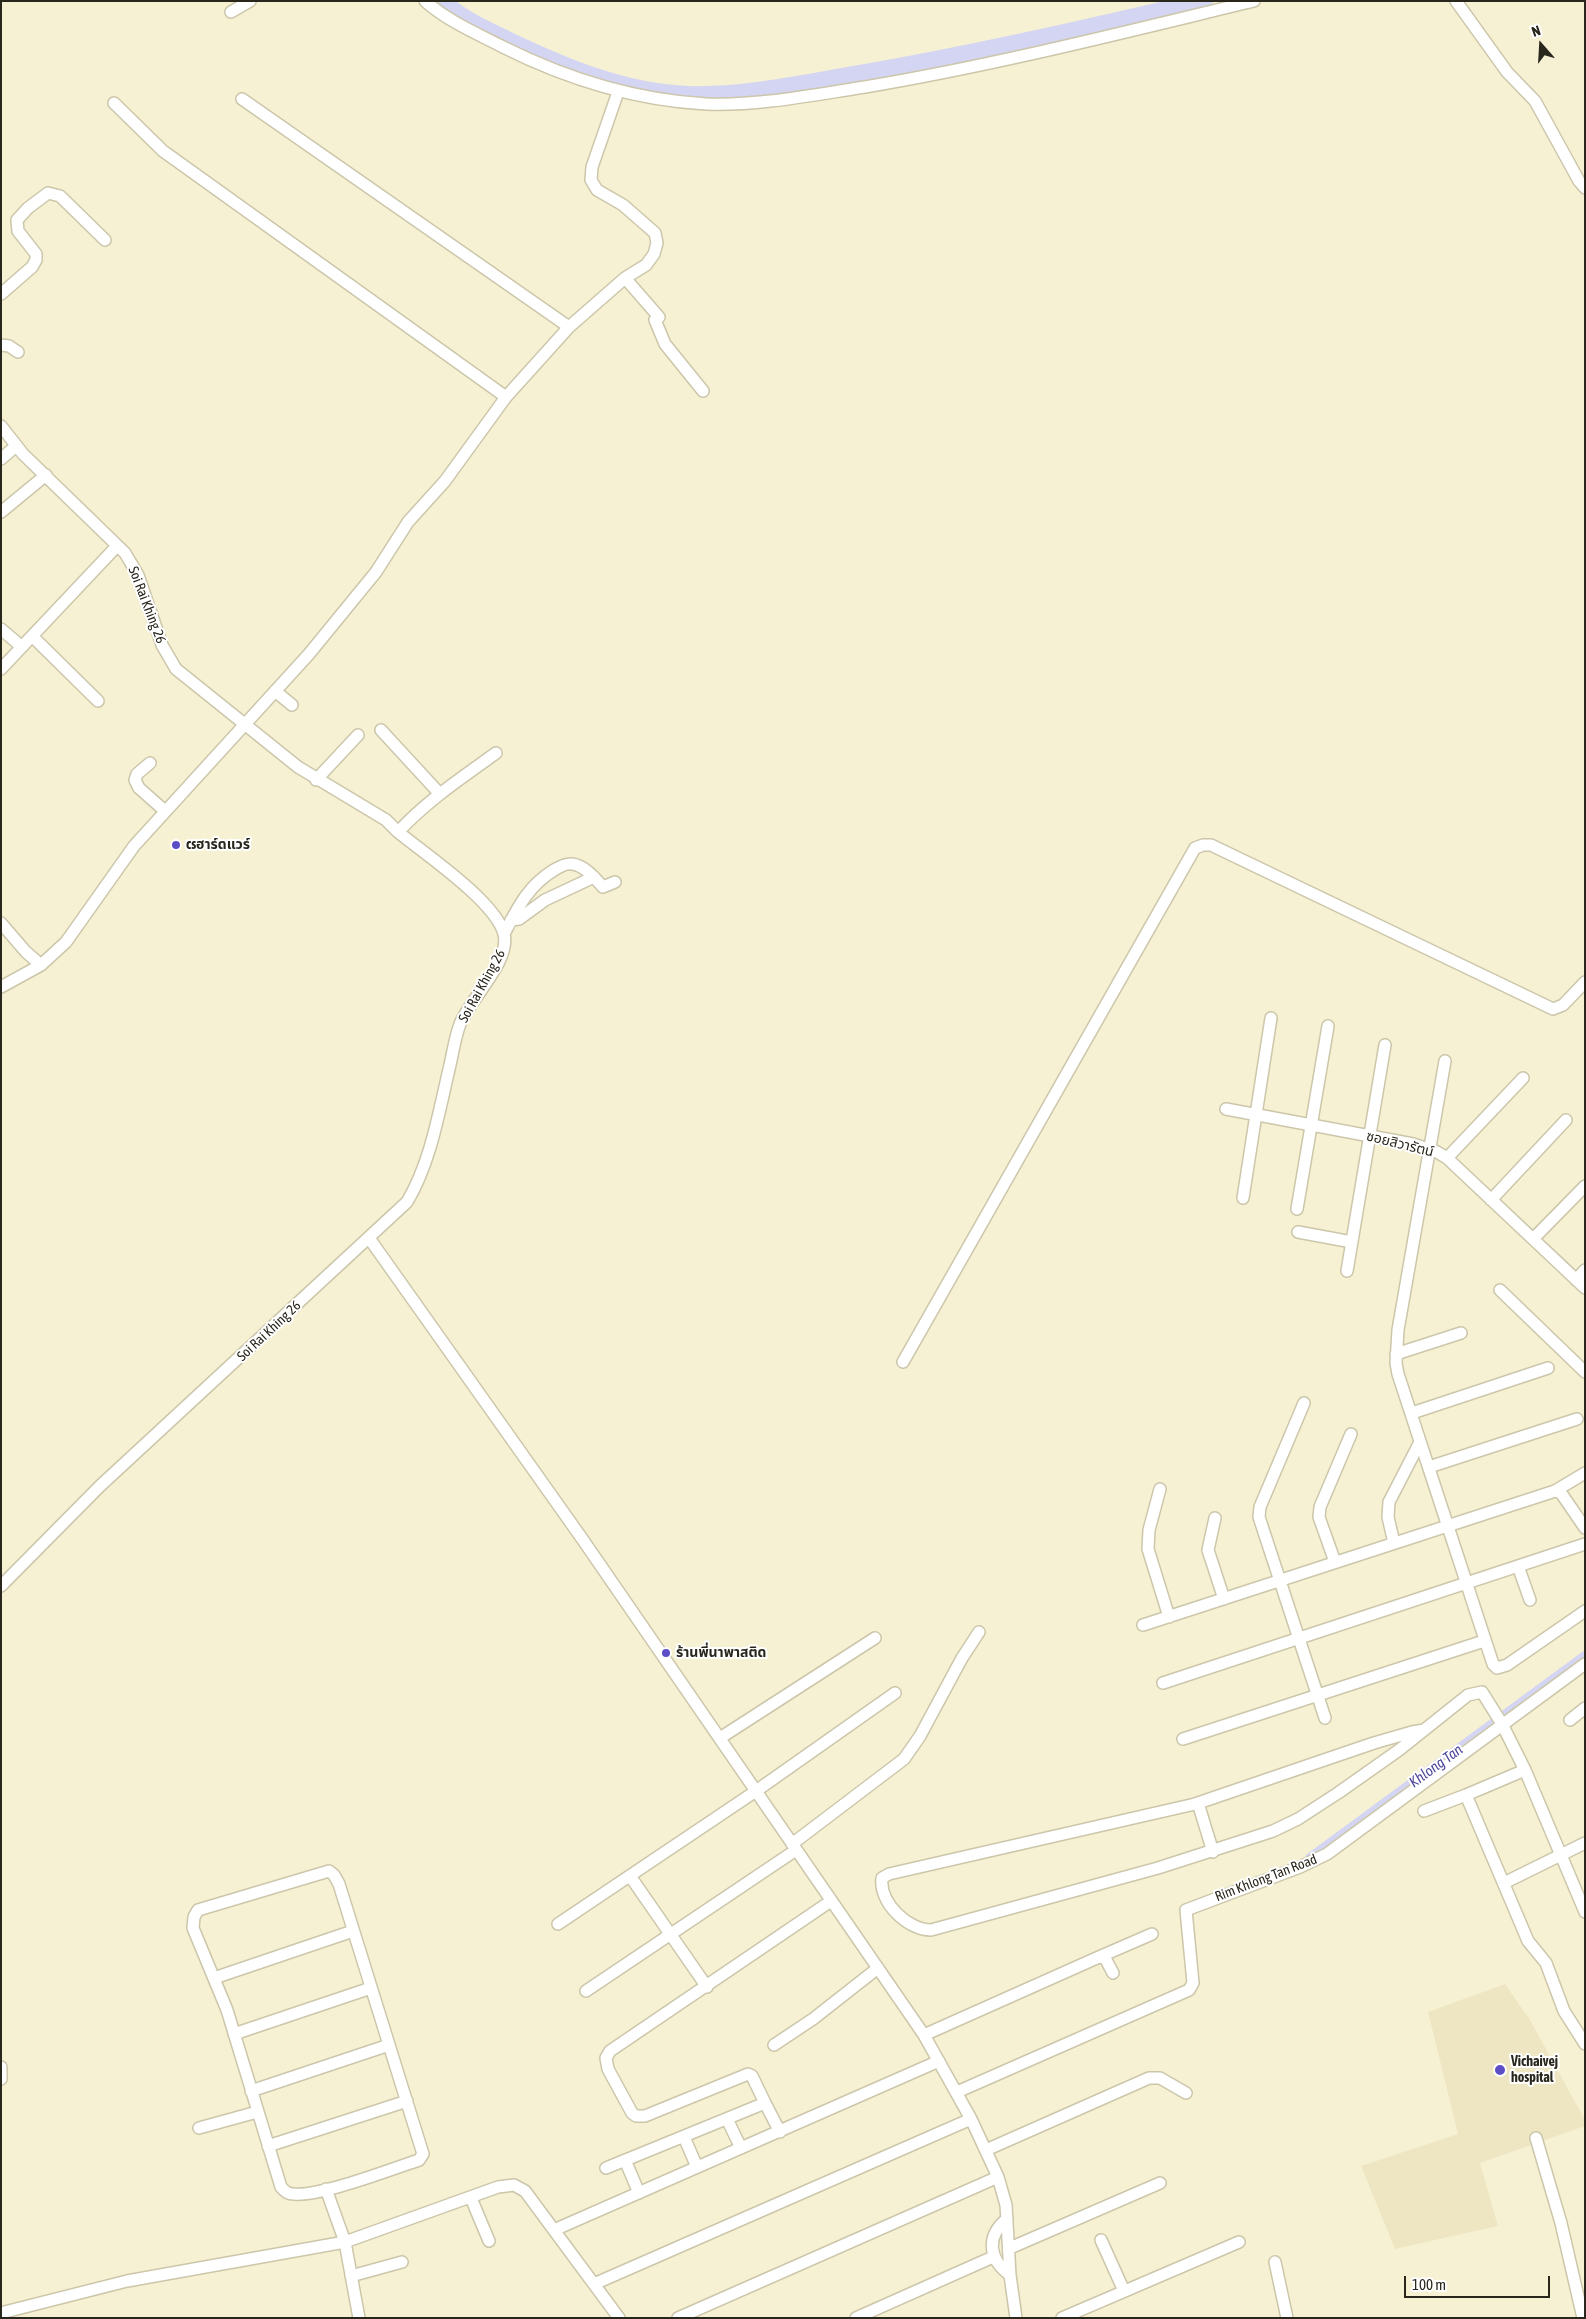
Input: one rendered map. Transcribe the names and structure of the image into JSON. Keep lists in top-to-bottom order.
{
  "streets": {
    "street": ["Soi Rai Khing 26", "ซอยสิวารัตน์", "Rim Khlong Tan Road"]
  },
  "water": ["Khlong Tan"],
  "places": ["csฮาร์ดแวร์", "ร้านพี่นาพาสติด", "Vichaivej hospital"],
  "scale_bar": "100 m",
  "north": "top"
}
